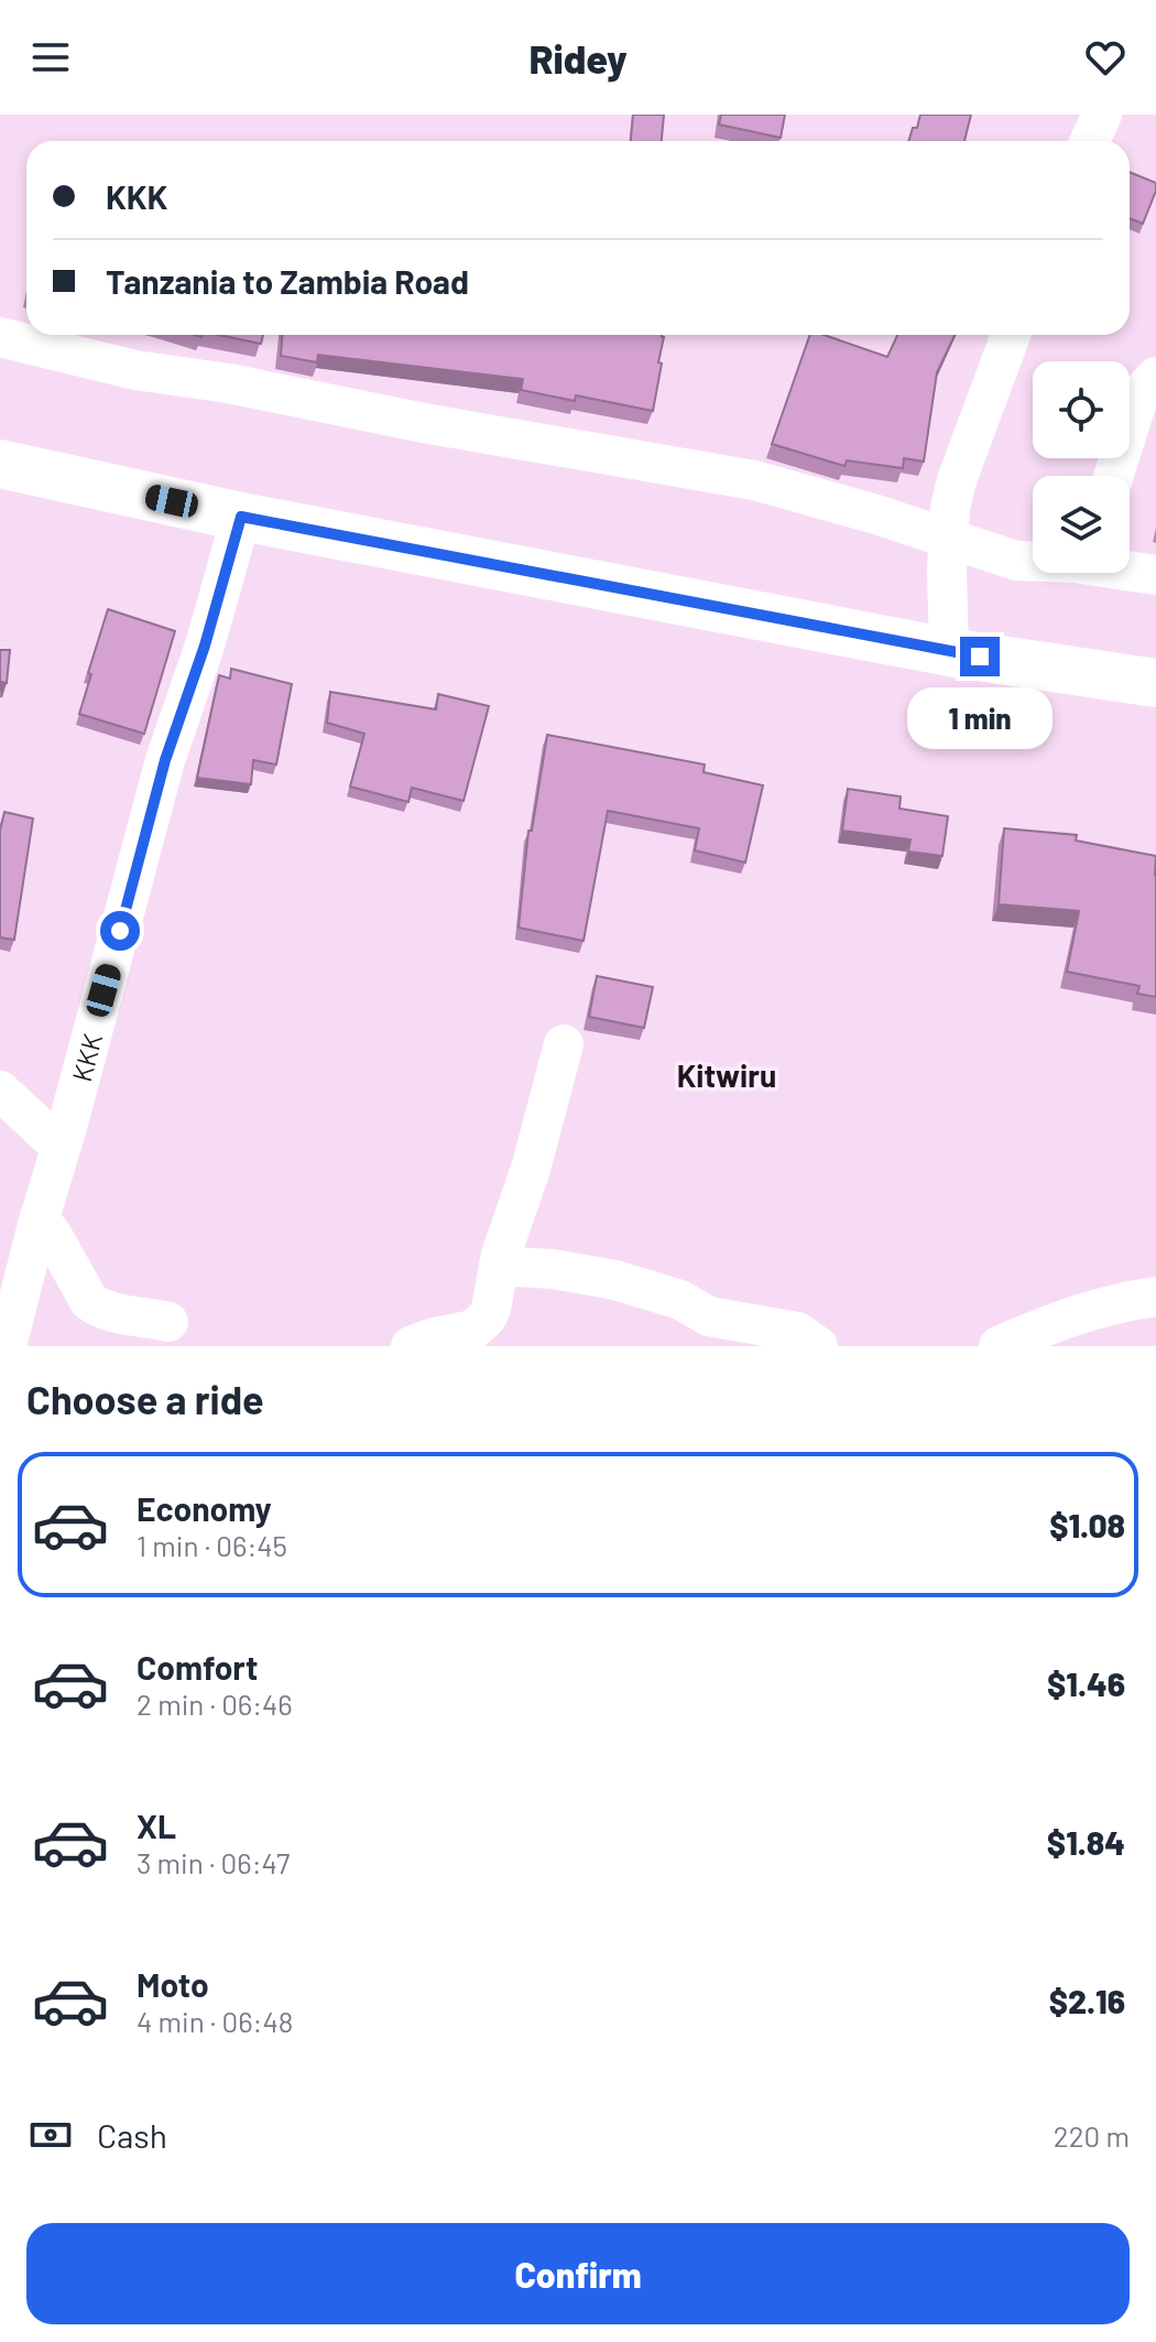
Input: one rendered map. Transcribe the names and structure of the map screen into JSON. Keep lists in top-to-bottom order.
{
  "streets": {
    "street": ["KKK"]
  },
  "districts": ["Kitwiru"],
  "page": {
    "header": "Ridey",
    "banner": ["KKK", "Tanzania to Zambia Road"],
    "bubble": "1 min",
    "heading": "Choose a ride",
    "list": [
      {
        "name": "Economy",
        "note": "1 min · 06:45",
        "value": "$1.08"
      },
      {
        "name": "Comfort",
        "note": "2 min · 06:46",
        "value": "$1.46"
      },
      {
        "name": "XL",
        "note": "3 min · 06:47",
        "value": "$1.84"
      },
      {
        "name": "Moto",
        "note": "4 min · 06:48",
        "value": "$2.16"
      }
    ],
    "pay": ["Cash", "220 m"],
    "buttons": "Confirm"
  }
}
